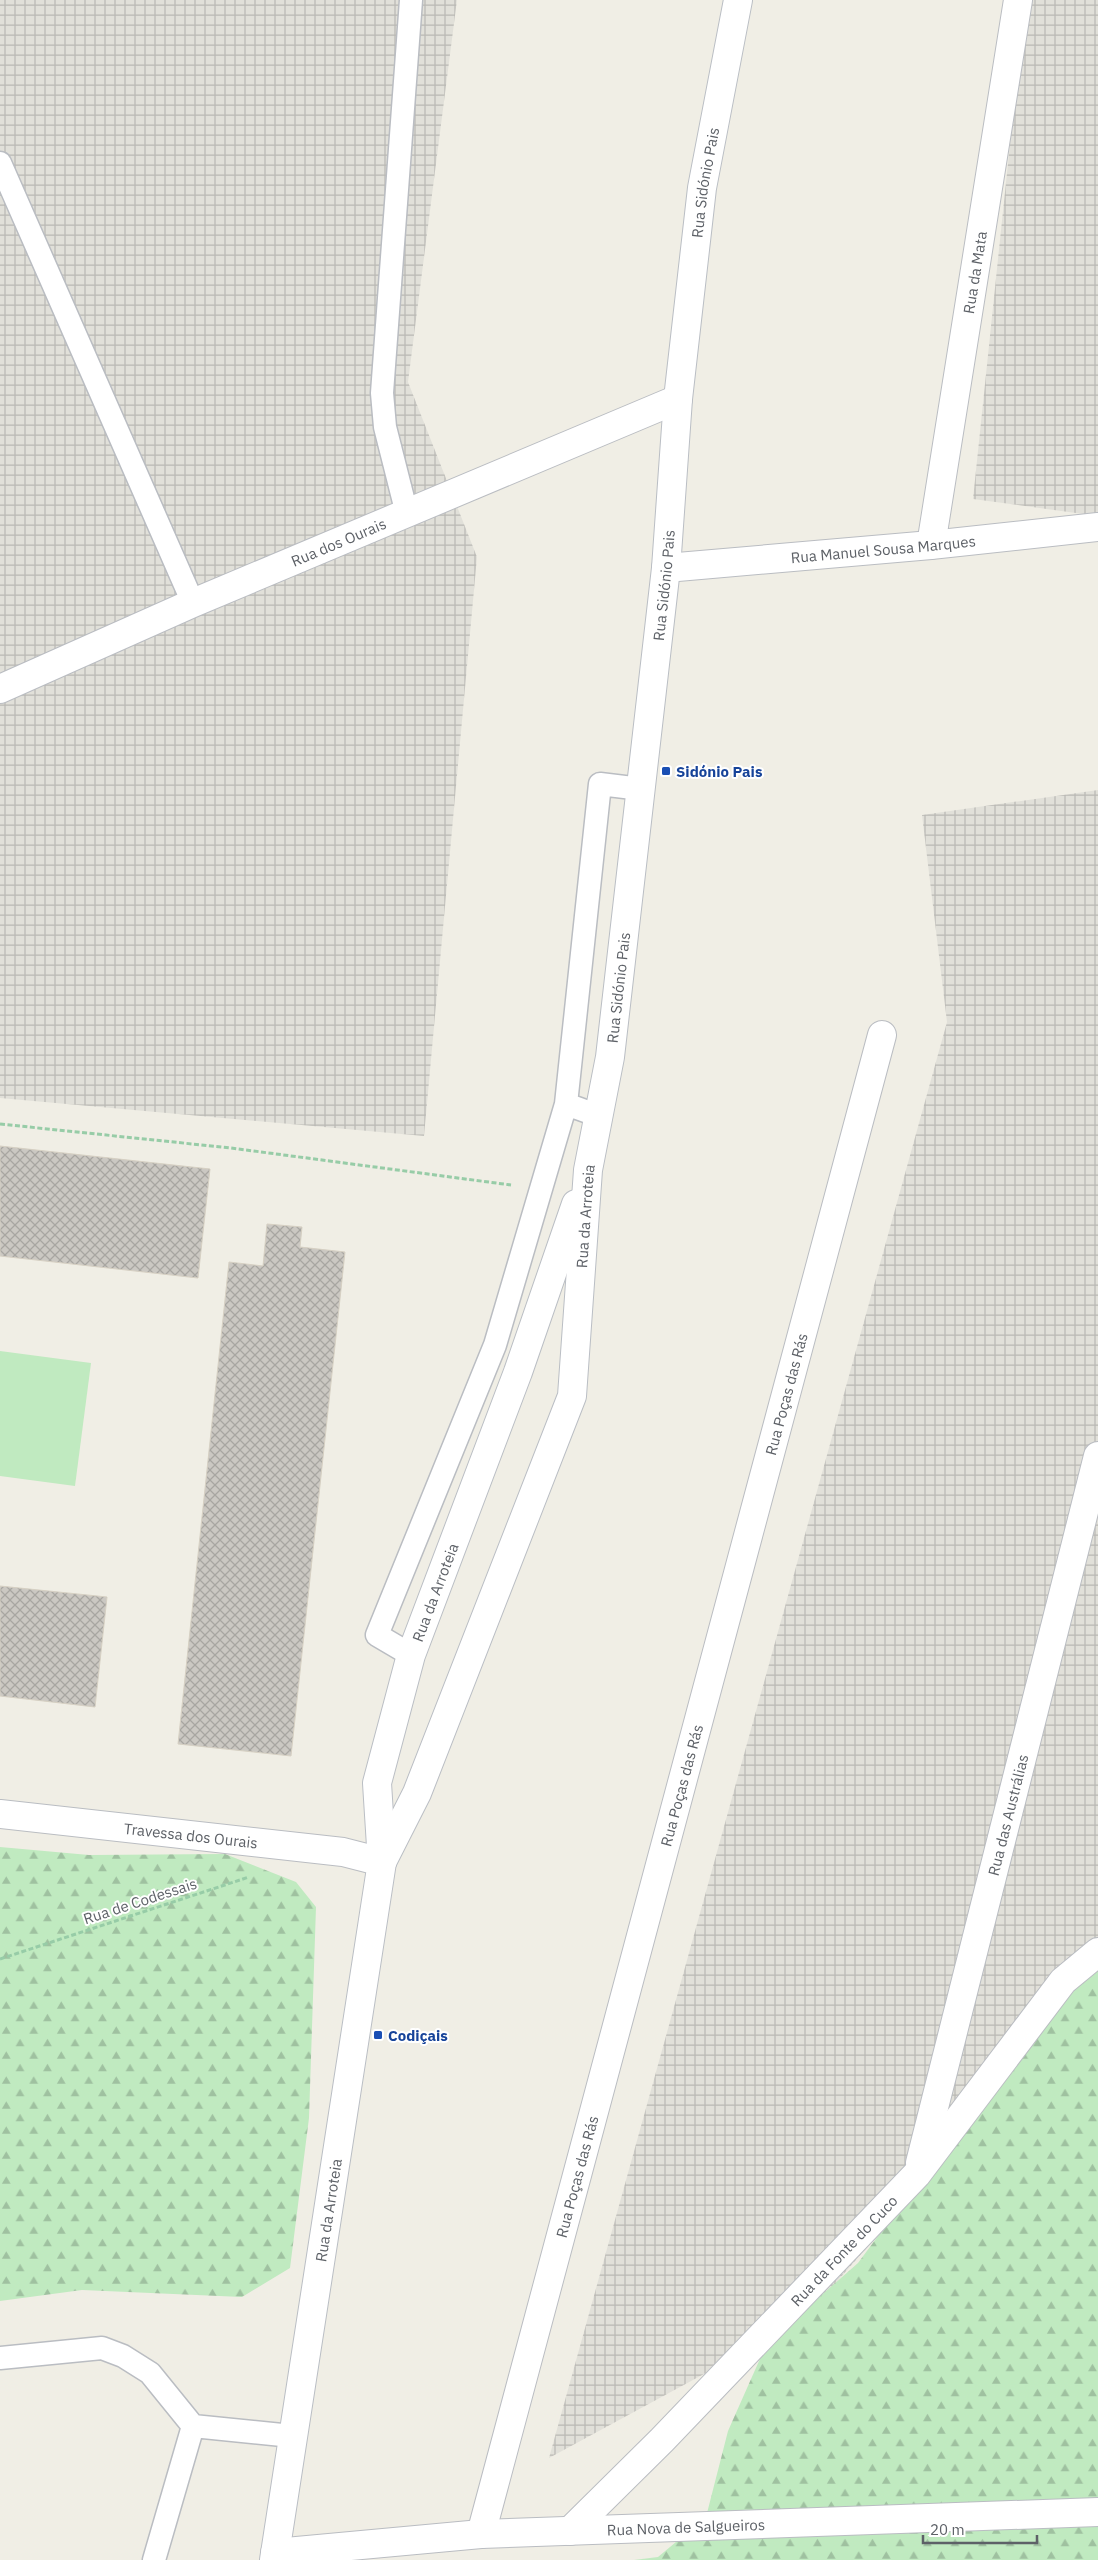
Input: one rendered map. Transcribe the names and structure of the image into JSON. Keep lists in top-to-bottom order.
{
  "streets": {
    "street": [
      "Rua Sidónio Pais",
      "Rua da Mata",
      "Rua dos Ourais",
      "Rua Manuel Sousa Marques",
      "Rua da Arroteia",
      "Rua Poças das Rás",
      "Rua das Austrálias",
      "Travessa dos Ourais",
      "Rua da Fonte do Cuco",
      "Rua Nova de Salgueiros"
    ],
    "path": ["Rua de Codessais"]
  },
  "crossings": [
    ["Rua Sidónio Pais", "Rua dos Ourais"],
    ["Rua Sidónio Pais", "Rua Manuel Sousa Marques"],
    ["Rua Sidónio Pais", "Rua da Arroteia"],
    ["Rua da Mata", "Rua Manuel Sousa Marques"],
    ["Rua da Arroteia", "Travessa dos Ourais"],
    ["Rua da Arroteia", "Rua Nova de Salgueiros"],
    ["Rua Poças das Rás", "Rua Nova de Salgueiros"],
    ["Rua das Austrálias", "Rua da Fonte do Cuco"],
    ["Travessa dos Ourais", "Rua de Codessais"],
    ["Rua da Fonte do Cuco", "Rua Nova de Salgueiros"]
  ],
  "places": {
    "transit": ["Sidónio Pais", "Codiçais"]
  },
  "scale_bar": "20 m"
}
